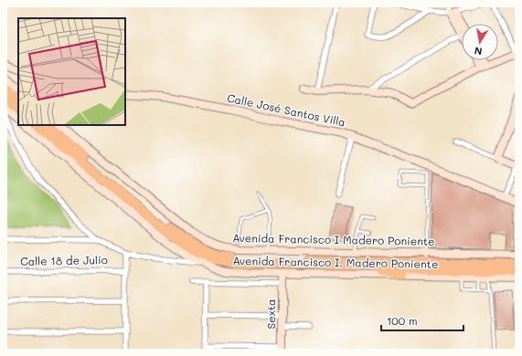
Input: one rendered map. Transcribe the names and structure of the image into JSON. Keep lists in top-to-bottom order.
{
  "streets": {
    "main road": ["Avenida Francisco I. Madero Poniente"],
    "street": [
      "Calle José Santos Villa",
      "Avenida Francisco I Madero Poniente",
      "Calle 18 de Julio",
      "Sexta"
    ]
  },
  "crossings": [
    ["Avenida Francisco I Madero Poniente", "Avenida Francisco I. Madero Poniente"],
    ["Avenida Francisco I. Madero Poniente", "Sexta"]
  ],
  "scale_bar": "100 m",
  "north": "bottom"
}
